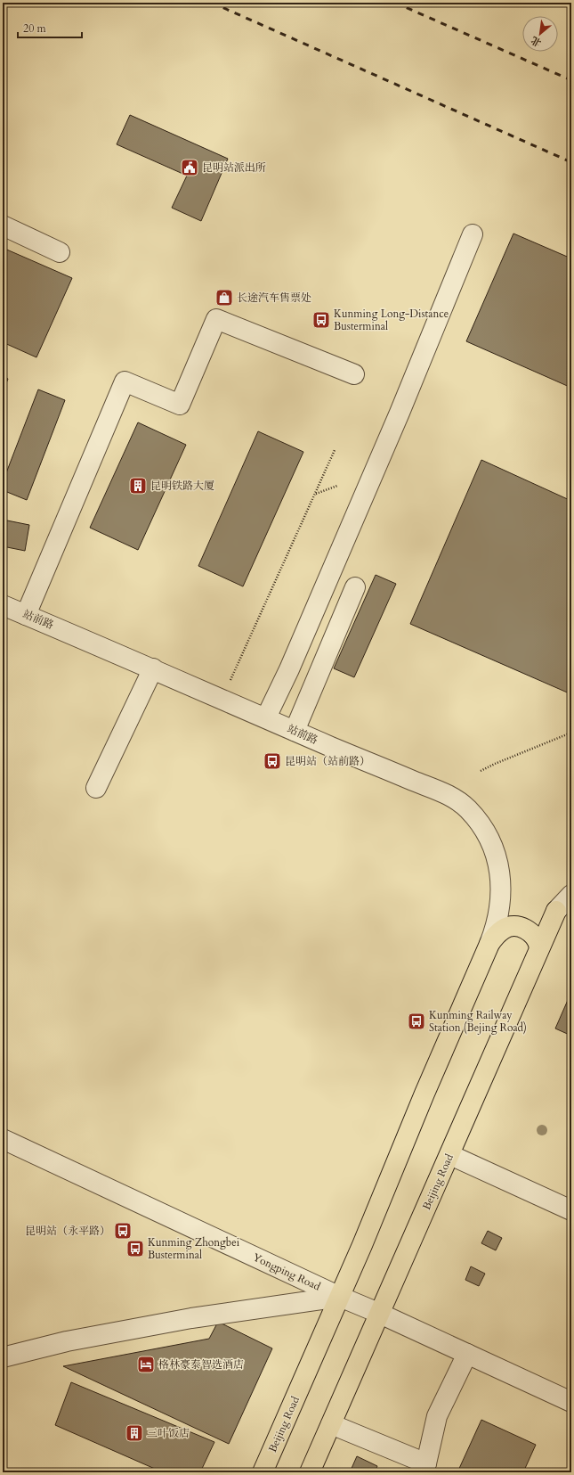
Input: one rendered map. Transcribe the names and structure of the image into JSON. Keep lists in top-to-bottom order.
{
  "streets": {
    "main road": ["Beijing Road"],
    "street": ["站前路", "Yongping Road"]
  },
  "crossings": [
    ["站前路", "Beijing Road"],
    ["Beijing Road", "Yongping Road"]
  ],
  "places": {
    "public building": ["昆明站派出所"],
    "shop": ["长途汽车售票处"],
    "bus stop": [
      "Kunming Long-Distance Busterminal",
      "昆明站（站前路）",
      "Kunming Railway Station (Bejing Road)",
      "昆明站（永平路）",
      "Kunming Zhongbei Busterminal"
    ],
    "building": ["昆明铁路大厦", "三叶饭店"],
    "hotel": ["格林豪泰智选酒店"]
  },
  "scale_bar": "20 m",
  "north": "bottom left"
}
